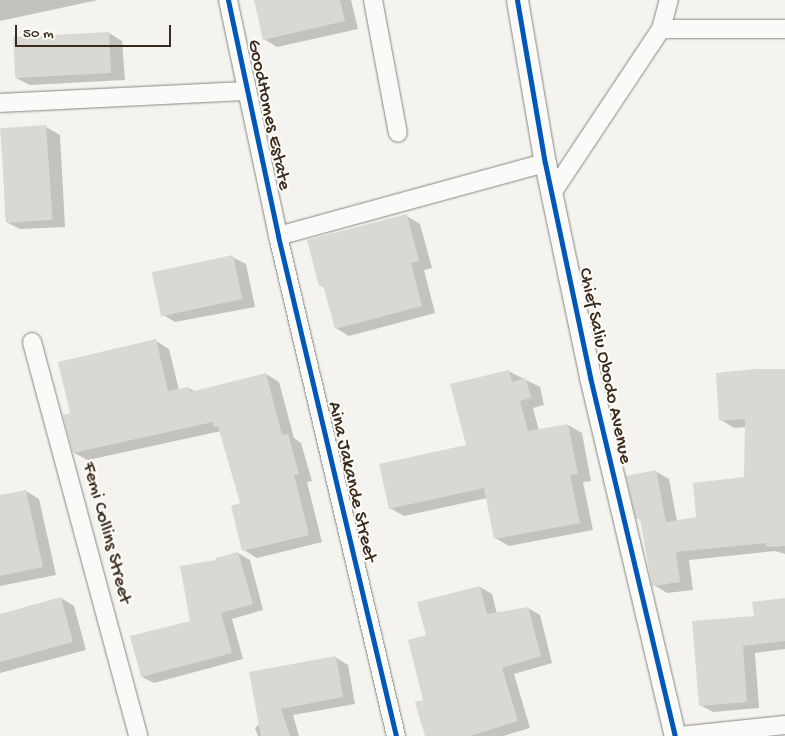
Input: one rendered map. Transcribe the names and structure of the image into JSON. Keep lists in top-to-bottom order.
{
  "streets": {
    "street": [
      "GoodHomes Estate",
      "Chief Saliu Obodo Avenue",
      "Aina Jakande Street",
      "Femi Collins Street"
    ]
  },
  "crossings": [
    ["GoodHomes Estate", "Aina Jakande Street"]
  ],
  "scale_bar": "50 m"
}
